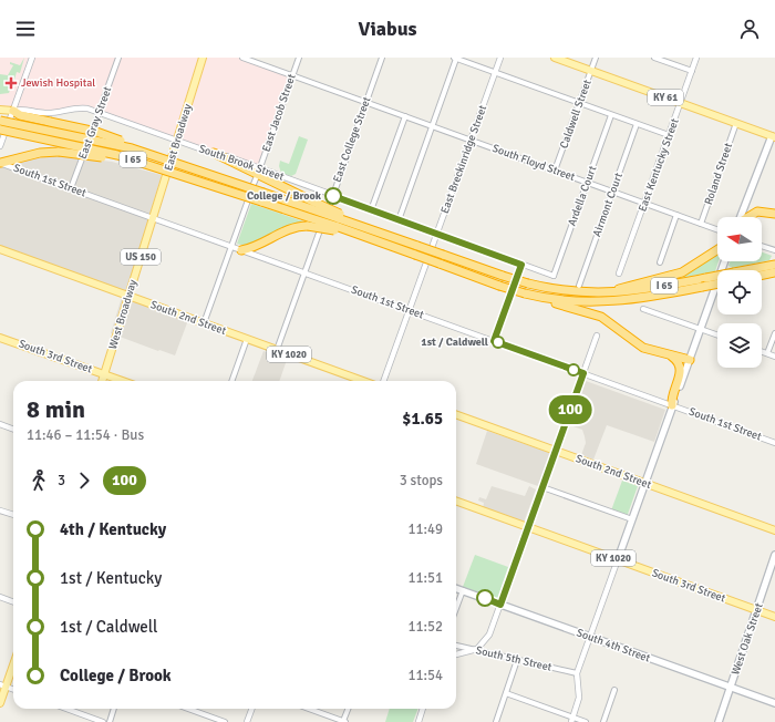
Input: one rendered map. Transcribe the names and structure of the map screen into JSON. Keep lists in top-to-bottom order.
{
  "streets": {
    "highway": ["I 65"],
    "main road": [
      "KY 61",
      "East Broadway",
      "South Brook Street",
      "US 150",
      "West Broadway",
      "South 2nd Street",
      "KY 1020",
      "South 3rd Street",
      "West Oak Street",
      "South 4th Street"
    ],
    "street": [
      "East Jacob Street",
      "Caldwell Street",
      "East Gray Street",
      "East College Street",
      "East Breckinridge Street",
      "South Floyd Street",
      "East Kentucky Street",
      "Roland Street",
      "South 1st Street",
      "Ardella Court",
      "Airmont Court",
      "South 5th Street"
    ]
  },
  "crossings": [
    ["KY 61", "Caldwell Street"],
    ["KY 61", "East Kentucky Street"],
    ["KY 61", "Roland Street"],
    ["East Jacob Street", "South Brook Street"],
    ["East Jacob Street", "South Floyd Street"],
    ["East Jacob Street", "South 1st Street"],
    ["East Jacob Street", "South 2nd Street"],
    ["Caldwell Street", "South Floyd Street"],
    ["East Gray Street", "South Brook Street"],
    ["East Gray Street", "South 1st Street"],
    ["East Broadway", "South Brook Street"],
    ["East Broadway", "South 1st Street"],
    ["East Broadway", "West Broadway"],
    ["East College Street", "South Brook Street"],
    ["East College Street", "South Floyd Street"],
    ["East College Street", "South 1st Street"],
    ["East College Street", "South 2nd Street"],
    ["East Breckinridge Street", "South Brook Street"],
    ["East Breckinridge Street", "South Floyd Street"],
    ["East Breckinridge Street", "South 1st Street"],
    ["South Brook Street", "Ardella Court"],
    ["South Floyd Street", "East Kentucky Street"],
    ["South Floyd Street", "Roland Street"],
    ["South Floyd Street", "Ardella Court"],
    ["South Floyd Street", "Airmont Court"],
    ["South 1st Street", "West Broadway"],
    ["West Broadway", "South 2nd Street"],
    ["West Broadway", "South 3rd Street"],
    ["South 3rd Street", "West Oak Street"],
    ["West Oak Street", "South 4th Street"]
  ],
  "places": {
    "health": ["Jewish Hospital"],
    "other": ["College / Brook", "1st / Caldwell"]
  },
  "lines": ["bus line 100"],
  "north": "left",
  "page": {
    "header": "Viabus",
    "on_map": "100",
    "heading": ["8 min", "11:46 – 11:54 · Bus", "$1.65"],
    "legs": ["3", "100", "3 stops"],
    "list": [
      {
        "name": "4th / Kentucky",
        "value": "11:49"
      },
      {
        "name": "1st / Kentucky",
        "value": "11:51"
      },
      {
        "name": "1st / Caldwell",
        "value": "11:52"
      },
      {
        "name": "College / Brook",
        "value": "11:54"
      }
    ]
  }
}
